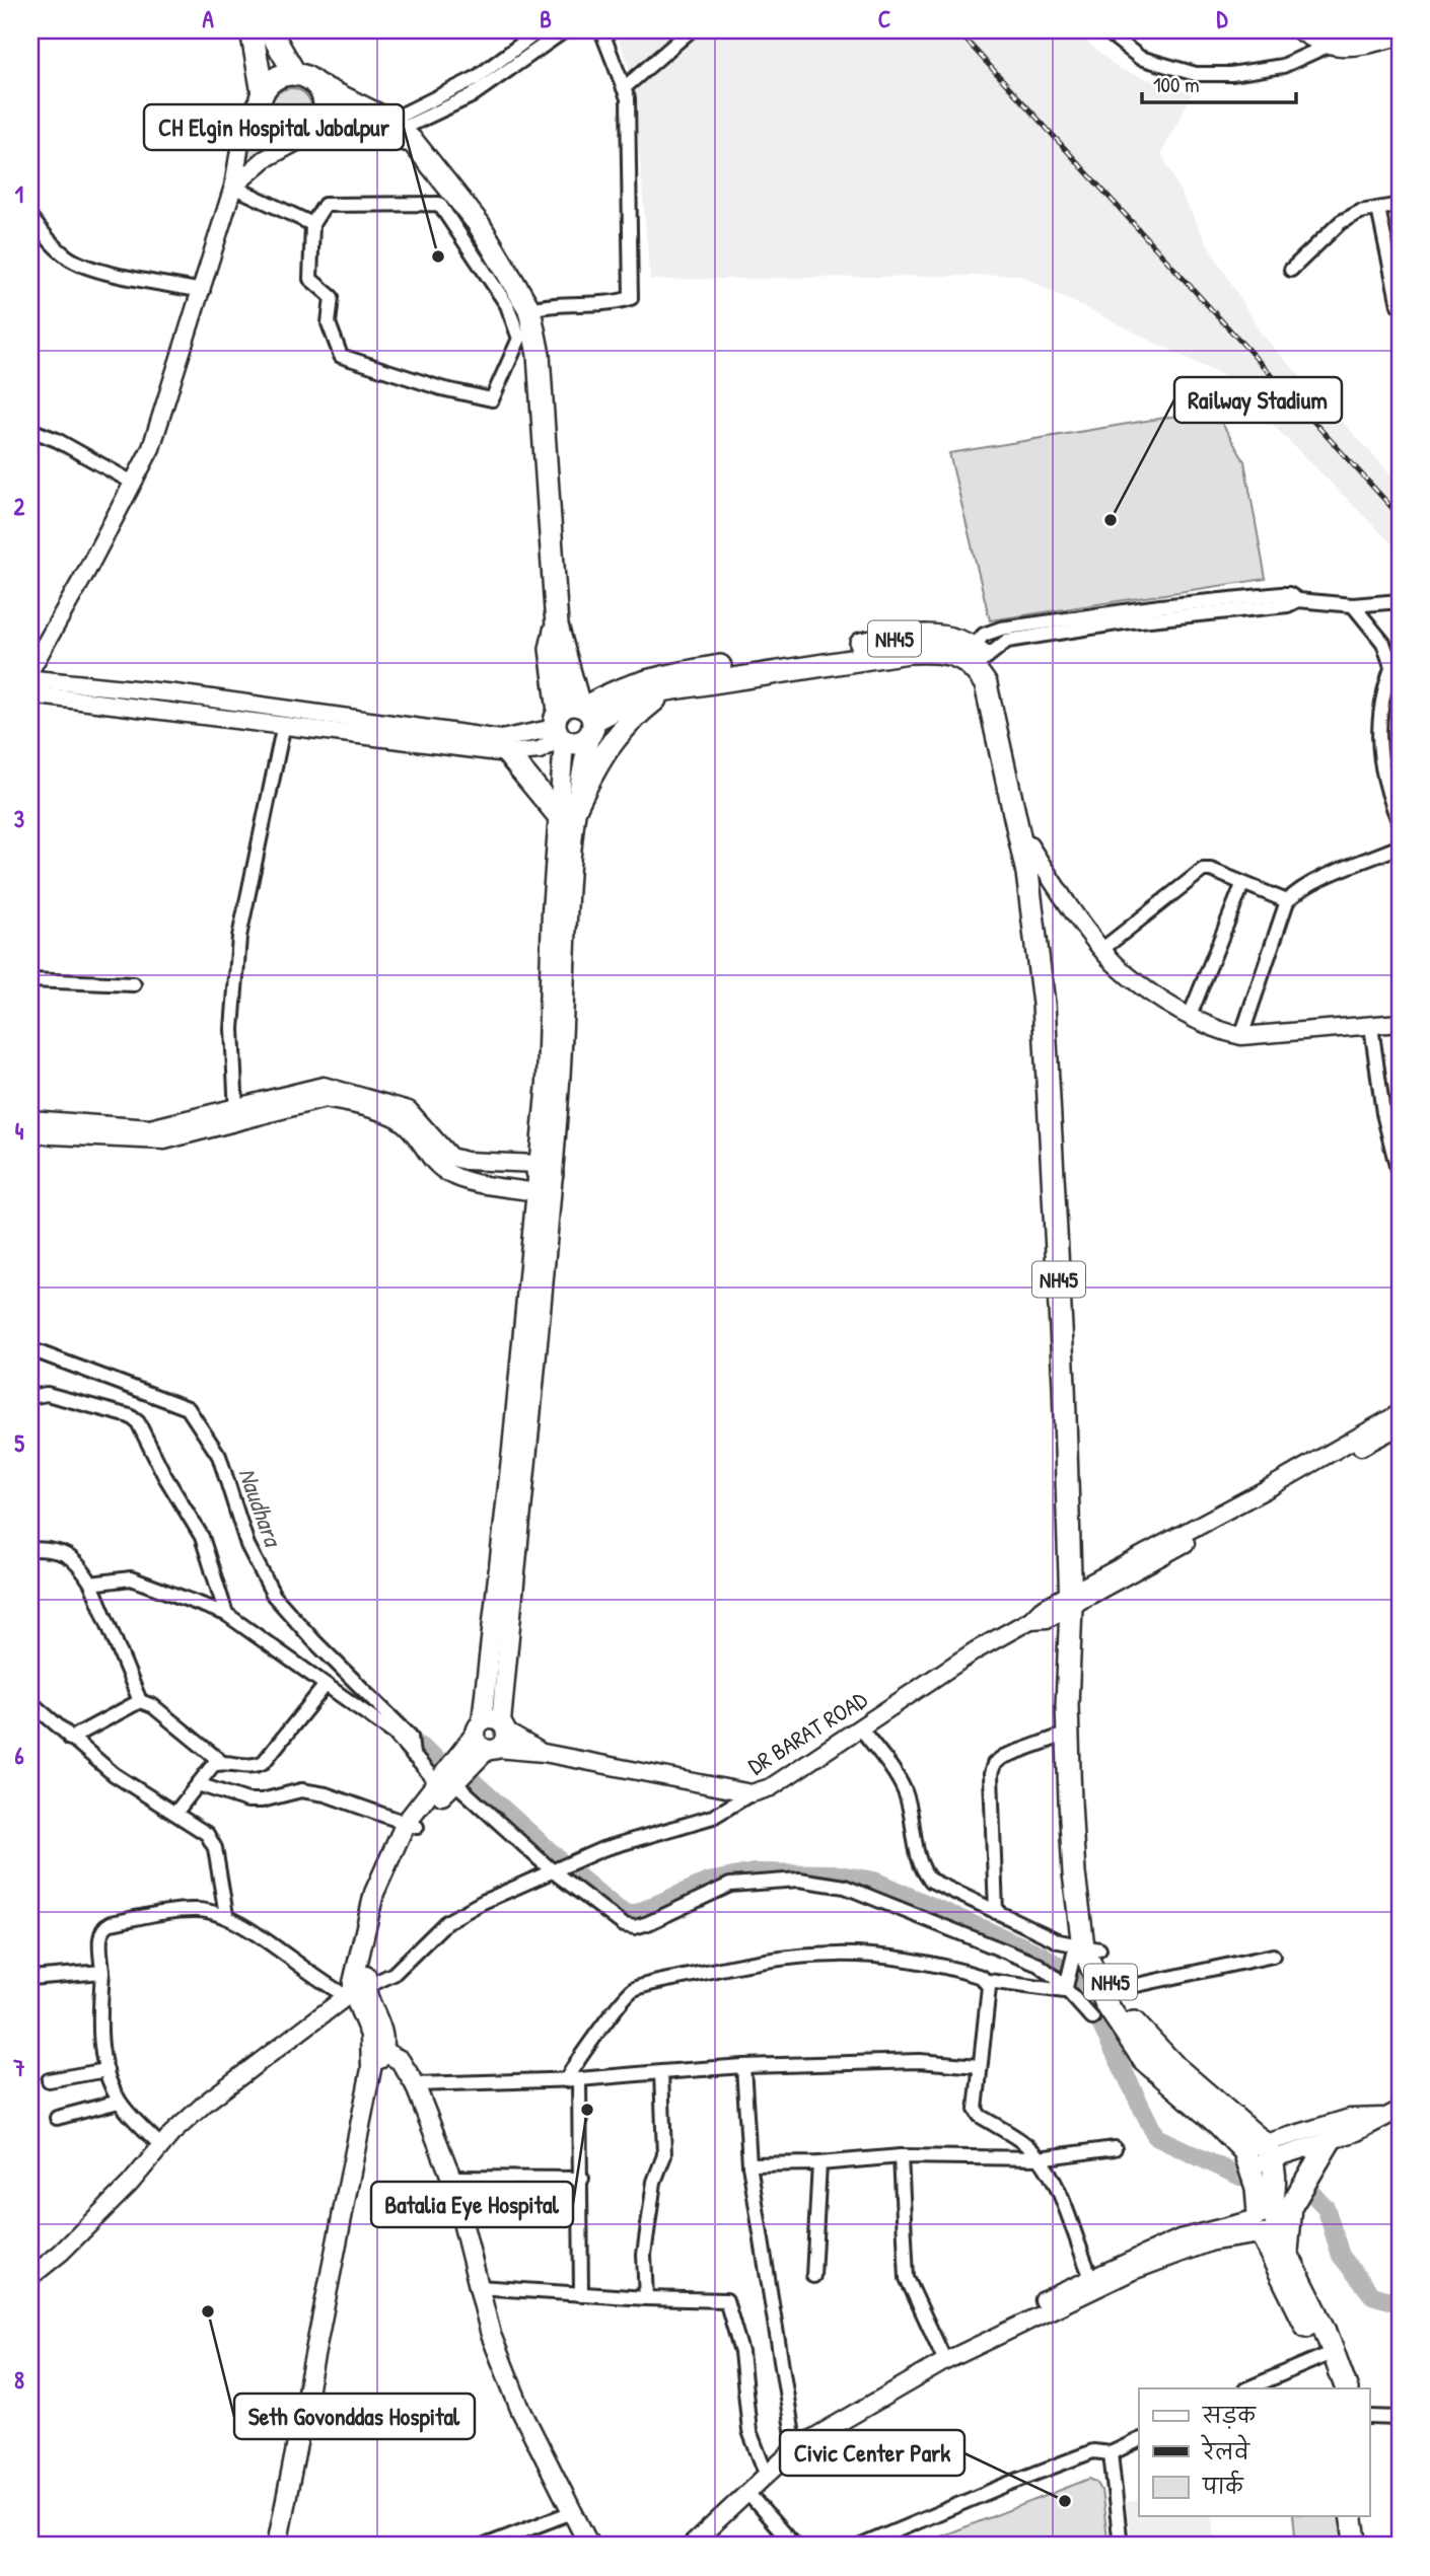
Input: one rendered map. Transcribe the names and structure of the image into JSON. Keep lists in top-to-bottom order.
{
  "streets": {
    "highway": ["NH45"],
    "street": ["DR BARAT ROAD"]
  },
  "crossings": [
    ["NH45", "DR BARAT ROAD"]
  ],
  "water": ["Naudhara"],
  "places": [
    "CH Elgin Hospital Jabalpur",
    "Railway Stadium",
    "Batalia Eye Hospital",
    "Seth Govonddas Hospital",
    "Civic Center Park"
  ],
  "legend": ["सड़क", "रेलवे", "पार्क"],
  "scale_bar": "100 m",
  "grid": {
    "columns": [
      "A",
      "B",
      "C",
      "D"
    ],
    "rows": [
      "1",
      "2",
      "3",
      "4",
      "5",
      "6",
      "7",
      "8"
    ]
  }
}
